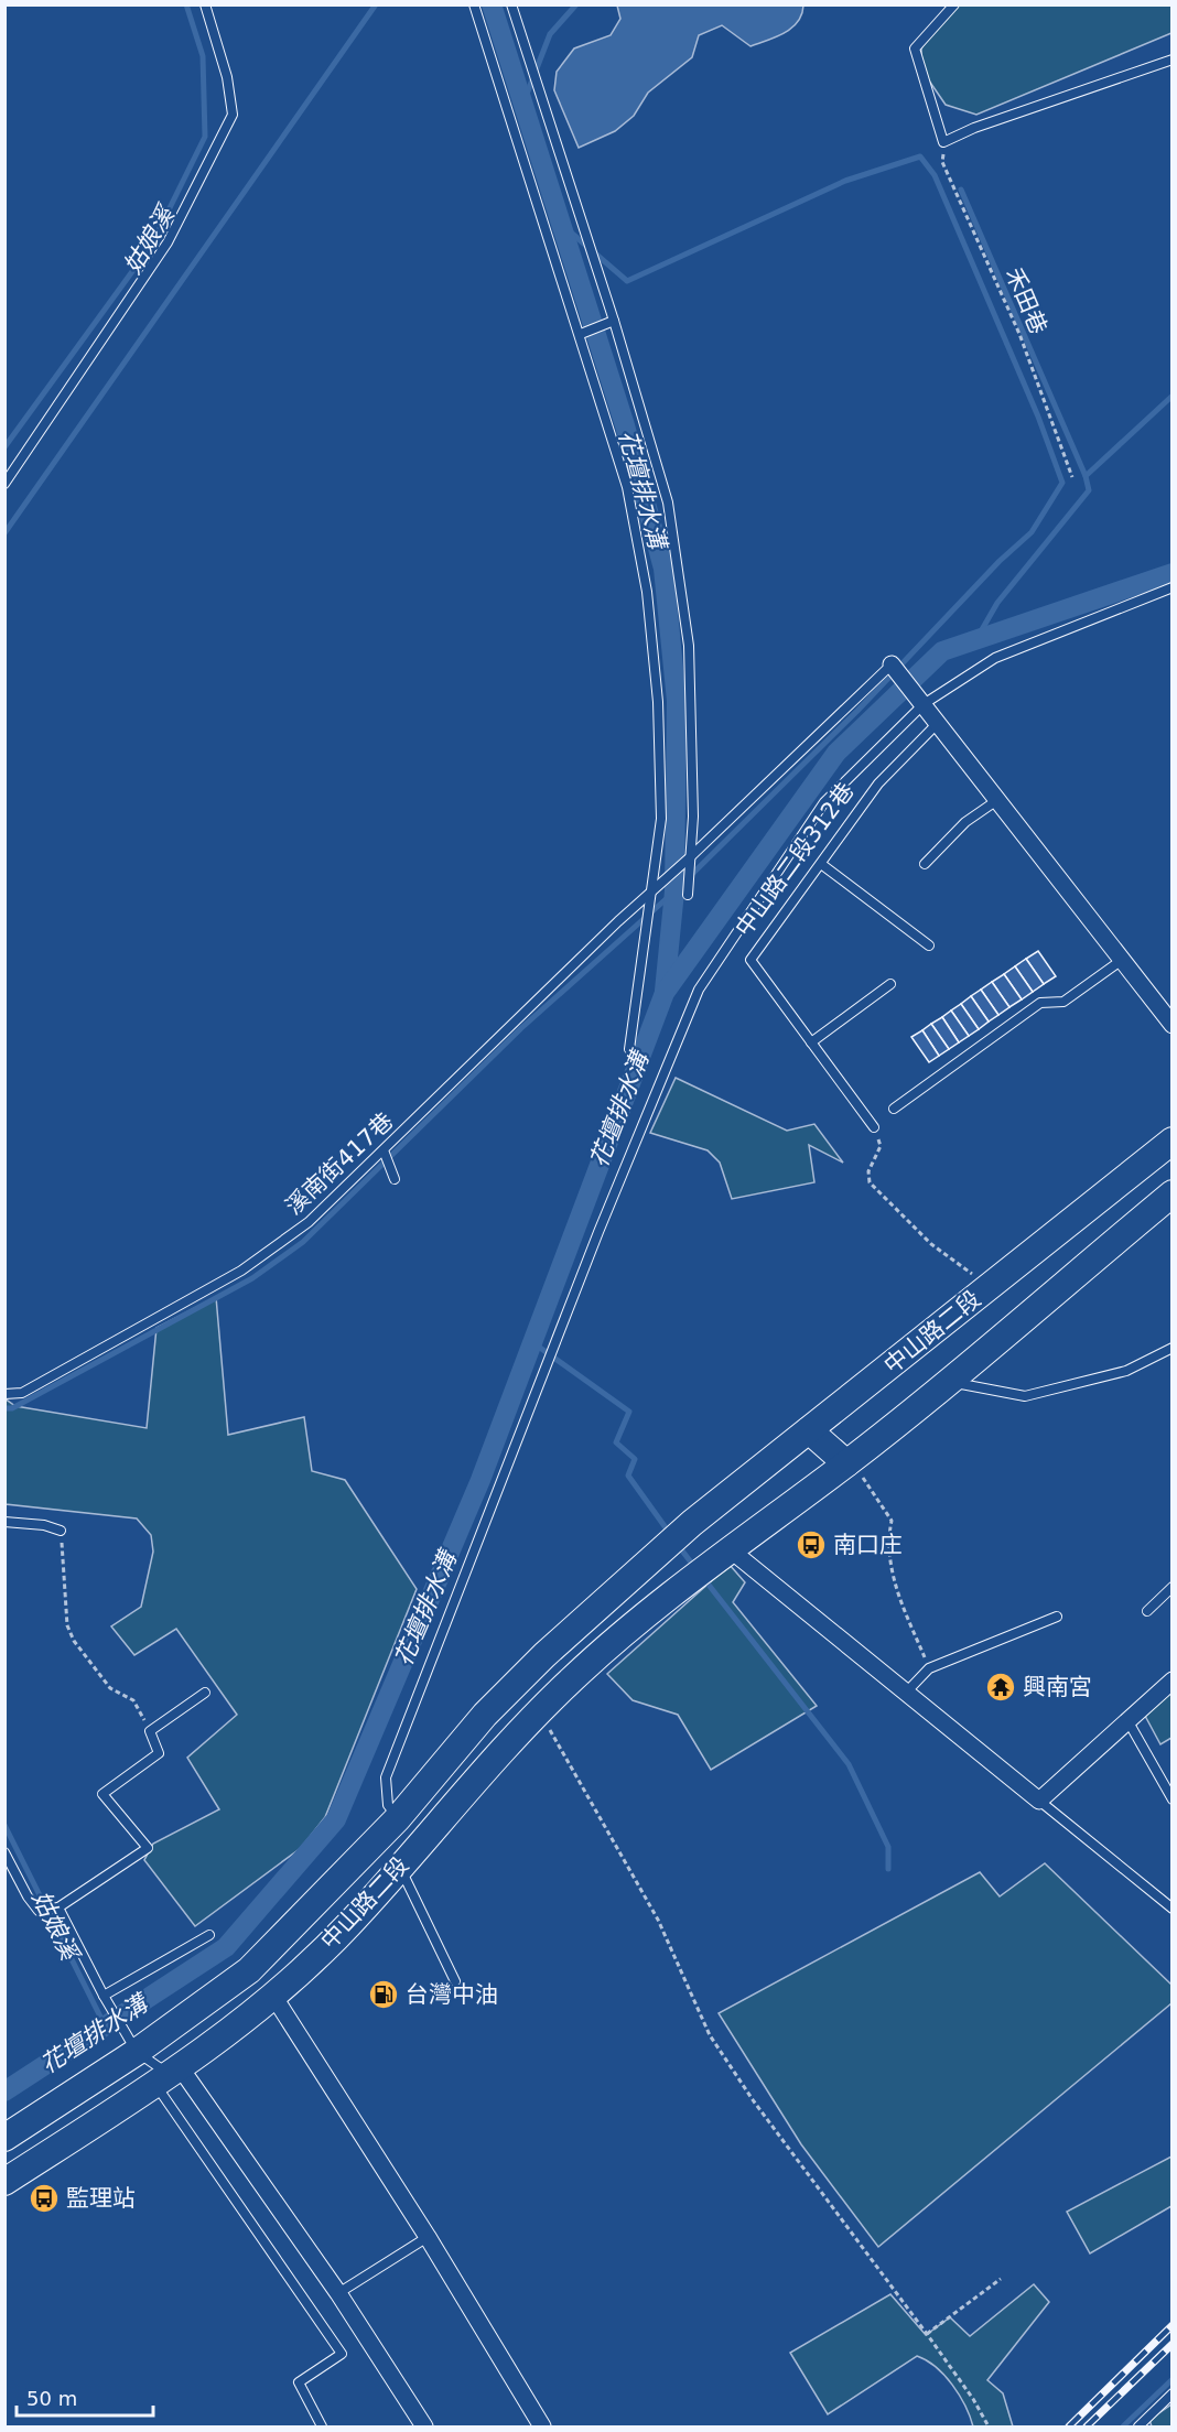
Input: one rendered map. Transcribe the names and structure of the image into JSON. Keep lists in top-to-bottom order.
{
  "streets": {
    "main road": ["中山路二段"],
    "lane": ["中山路二段312巷", "溪南街417巷"],
    "path": ["禾田巷"]
  },
  "water": ["姑娘溪", "花壇排水溝"],
  "places": {
    "bus stop": ["南口庄", "監理站"],
    "temple": ["興南宮"],
    "fuel station": ["台灣中油"]
  },
  "scale_bar": "50 m"
}
